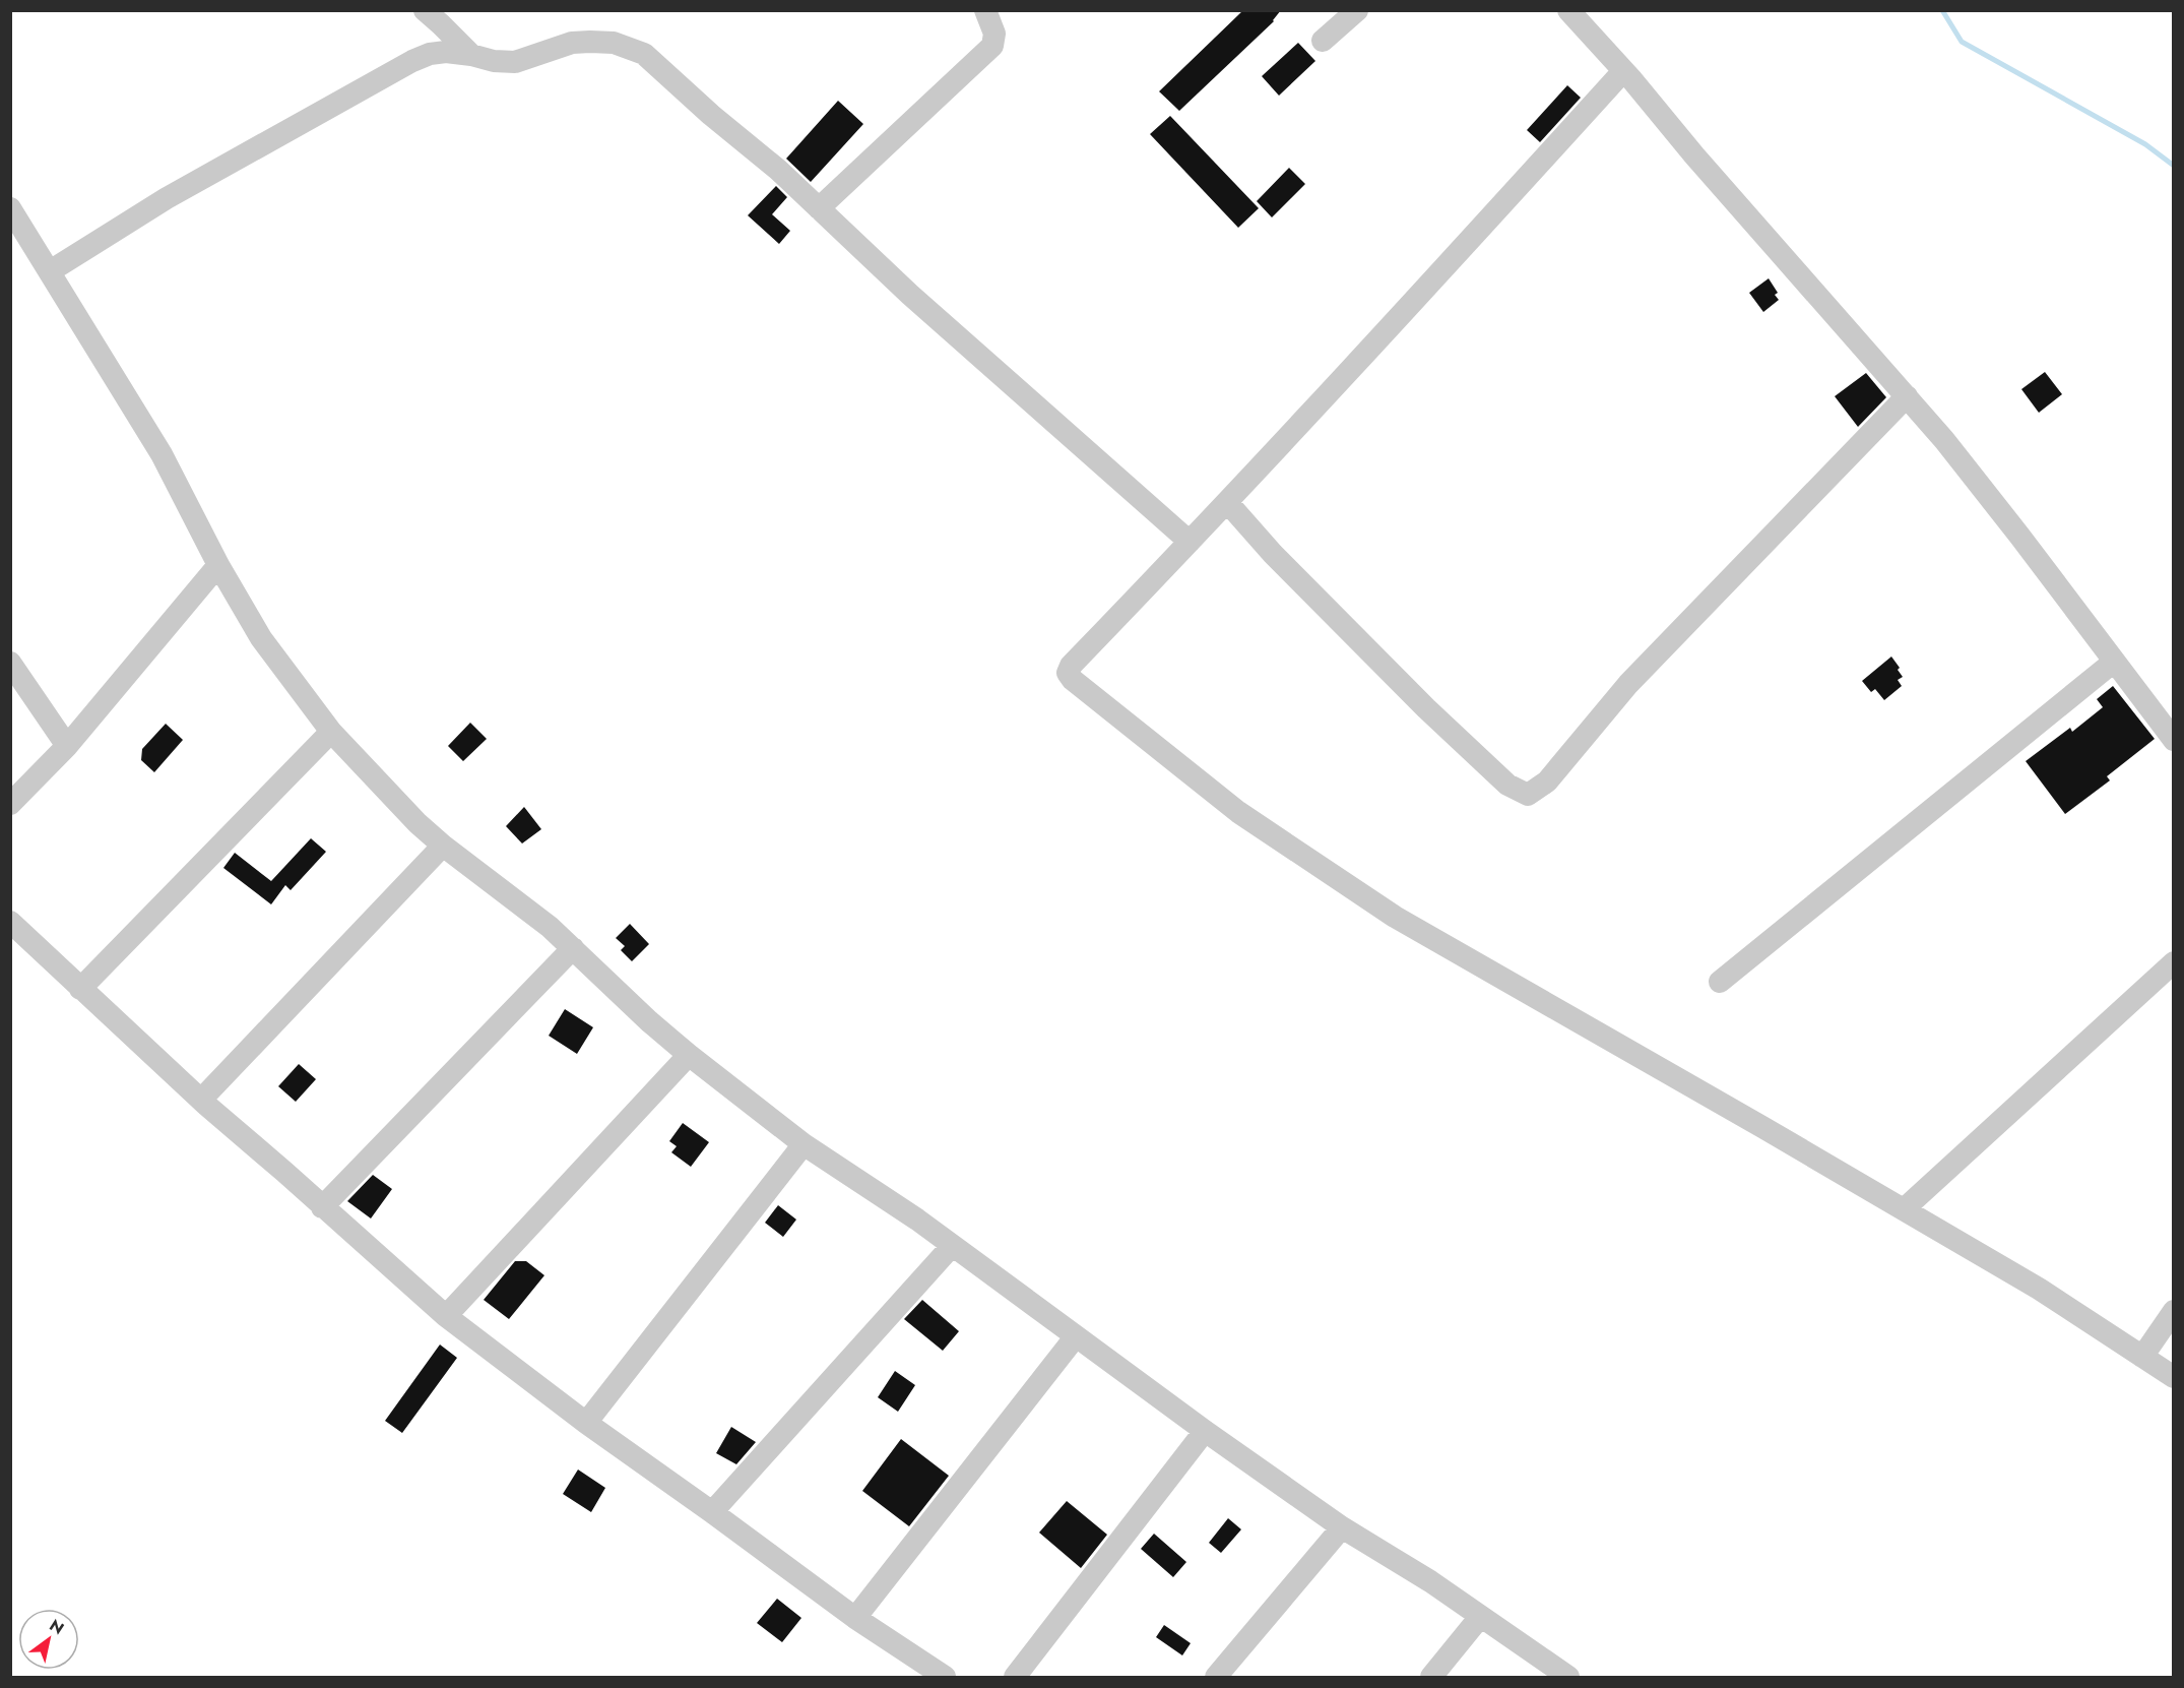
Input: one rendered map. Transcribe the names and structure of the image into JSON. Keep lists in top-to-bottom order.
{
  "north": "top right"
}
